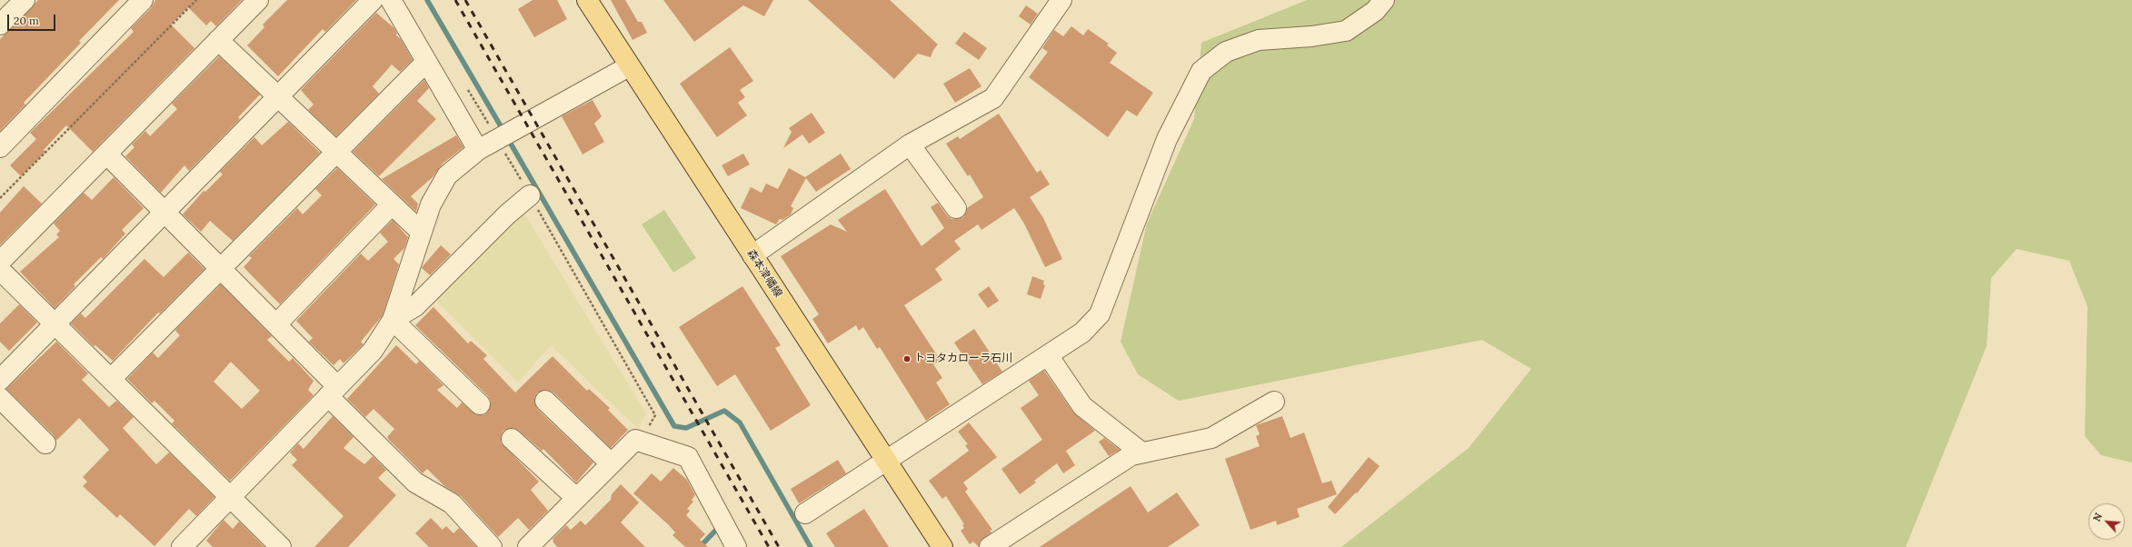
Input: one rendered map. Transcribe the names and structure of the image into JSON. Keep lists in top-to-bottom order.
{
  "streets": {
    "main road": ["森本津幡線"]
  },
  "places": ["トヨタカローラ石川"],
  "scale_bar": "20 m",
  "north": "top left"
}
